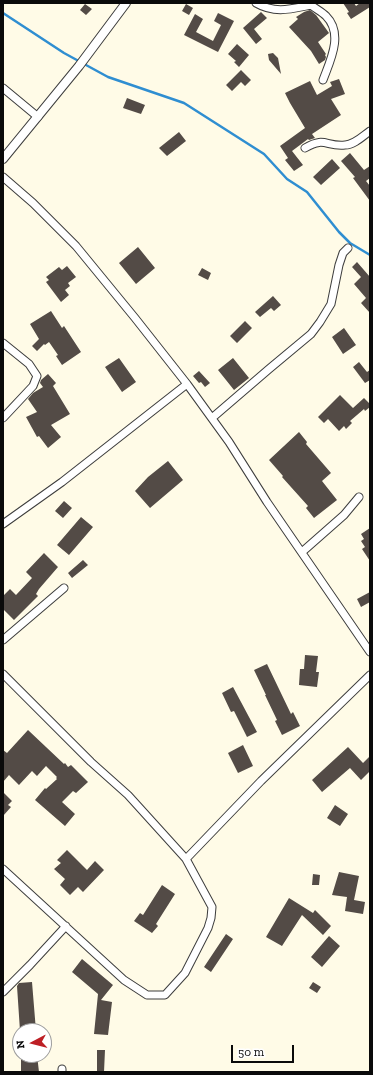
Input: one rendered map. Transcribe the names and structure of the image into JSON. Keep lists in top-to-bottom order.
{
  "scale_bar": "50 m",
  "north": "left"
}
